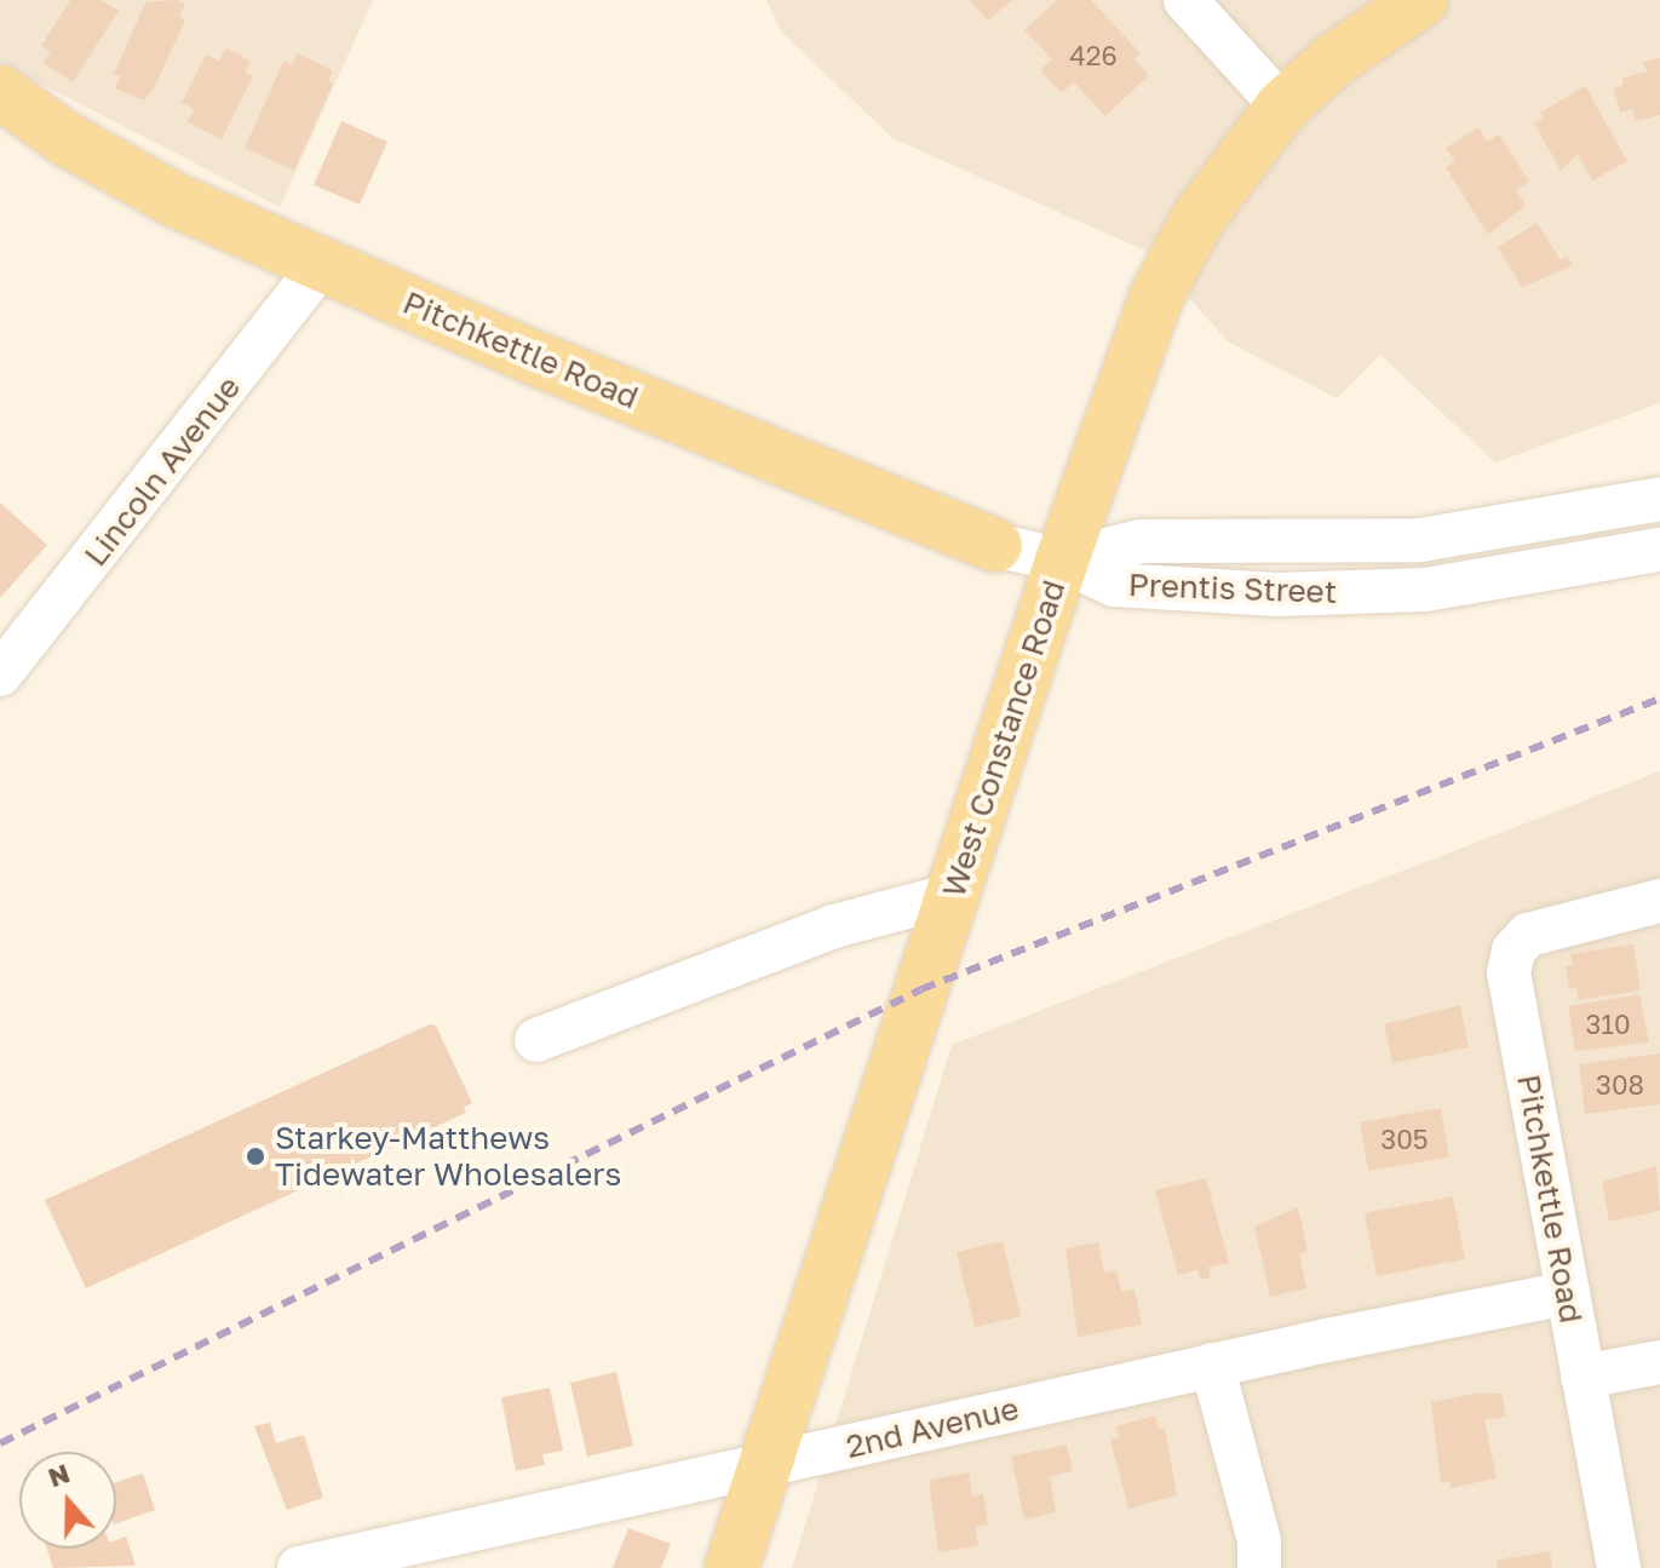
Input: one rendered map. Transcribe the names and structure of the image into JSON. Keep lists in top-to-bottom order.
{
  "streets": {
    "main road": ["Pitchkettle Road", "West Constance Road"],
    "street": ["Lincoln Avenue", "Prentis Street", "2nd Avenue"]
  },
  "crossings": [
    ["Pitchkettle Road", "Lincoln Avenue"],
    ["Pitchkettle Road", "Prentis Street"],
    ["Pitchkettle Road", "West Constance Road"],
    ["Pitchkettle Road", "2nd Avenue"],
    ["Prentis Street", "West Constance Road"],
    ["West Constance Road", "2nd Avenue"]
  ],
  "places": ["Starkey-Matthews Tidewater Wholesalers"],
  "house_numbers": [
    "426",
    "310",
    "308",
    "305"
  ],
  "north": "top"
}
